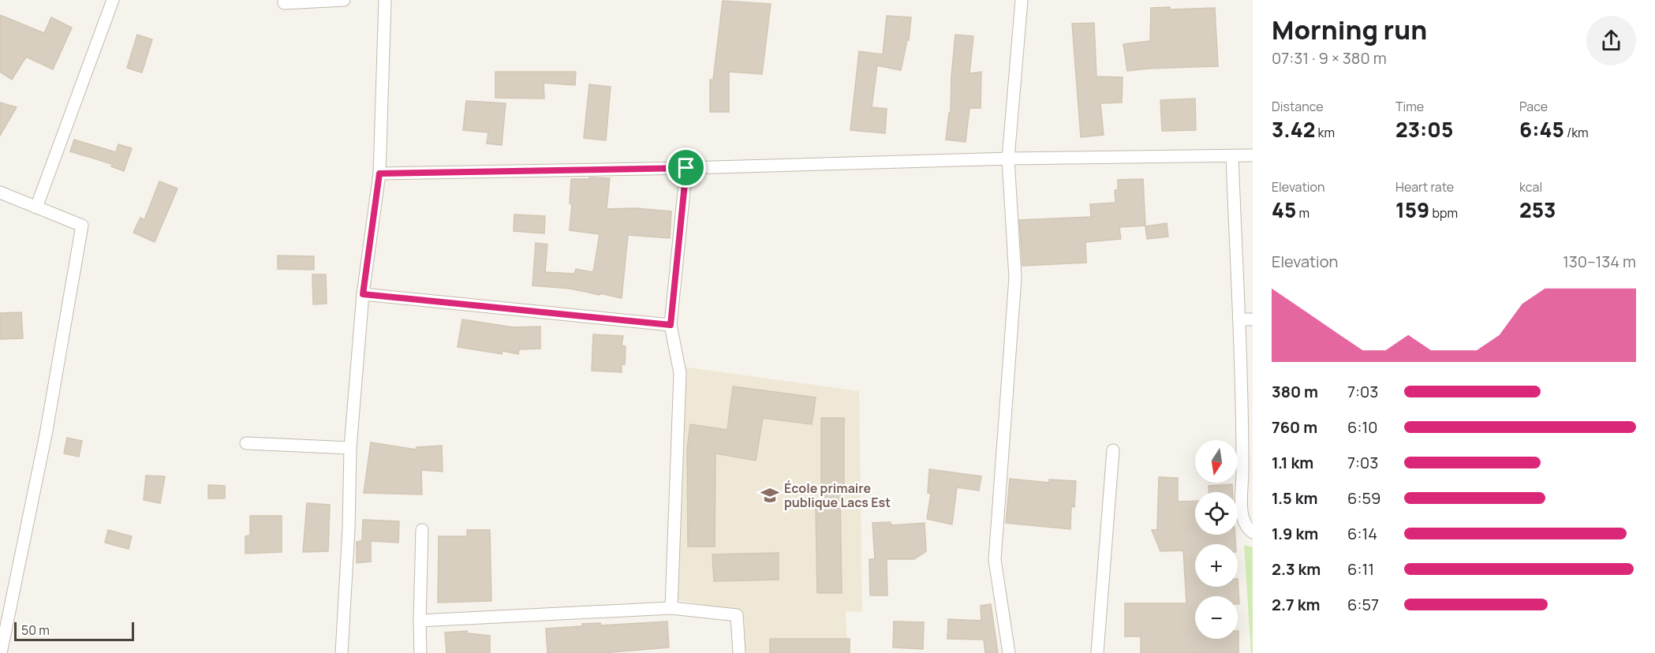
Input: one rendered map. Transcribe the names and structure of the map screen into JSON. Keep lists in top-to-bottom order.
{
  "places": {
    "school or university": ["École primaire publique Lacs Est"]
  },
  "scale_bar": "50 m",
  "north": "bottom",
  "page": {
    "heading": ["Morning run", "07:31 · 9 × 380 m"],
    "stats": [
      ["Distance", "3.42 km"],
      ["Time", "23:05"],
      ["Pace", "6:45 /km"],
      ["Elevation", "45 m"],
      ["Heart rate", "159 bpm"],
      ["kcal", "253"]
    ],
    "chart": ["Elevation", "130–134 m"],
    "list": [
      {
        "name": "380 m",
        "note": "7:03"
      },
      {
        "name": "760 m",
        "note": "6:10"
      },
      {
        "name": "1.1 km",
        "note": "7:03"
      },
      {
        "name": "1.5 km",
        "note": "6:59"
      },
      {
        "name": "1.9 km",
        "note": "6:14"
      },
      {
        "name": "2.3 km",
        "note": "6:11"
      },
      {
        "name": "2.7 km",
        "note": "6:57"
      }
    ],
    "map_buttons": ["+", "−"],
    "scale": "50 m"
  }
}
